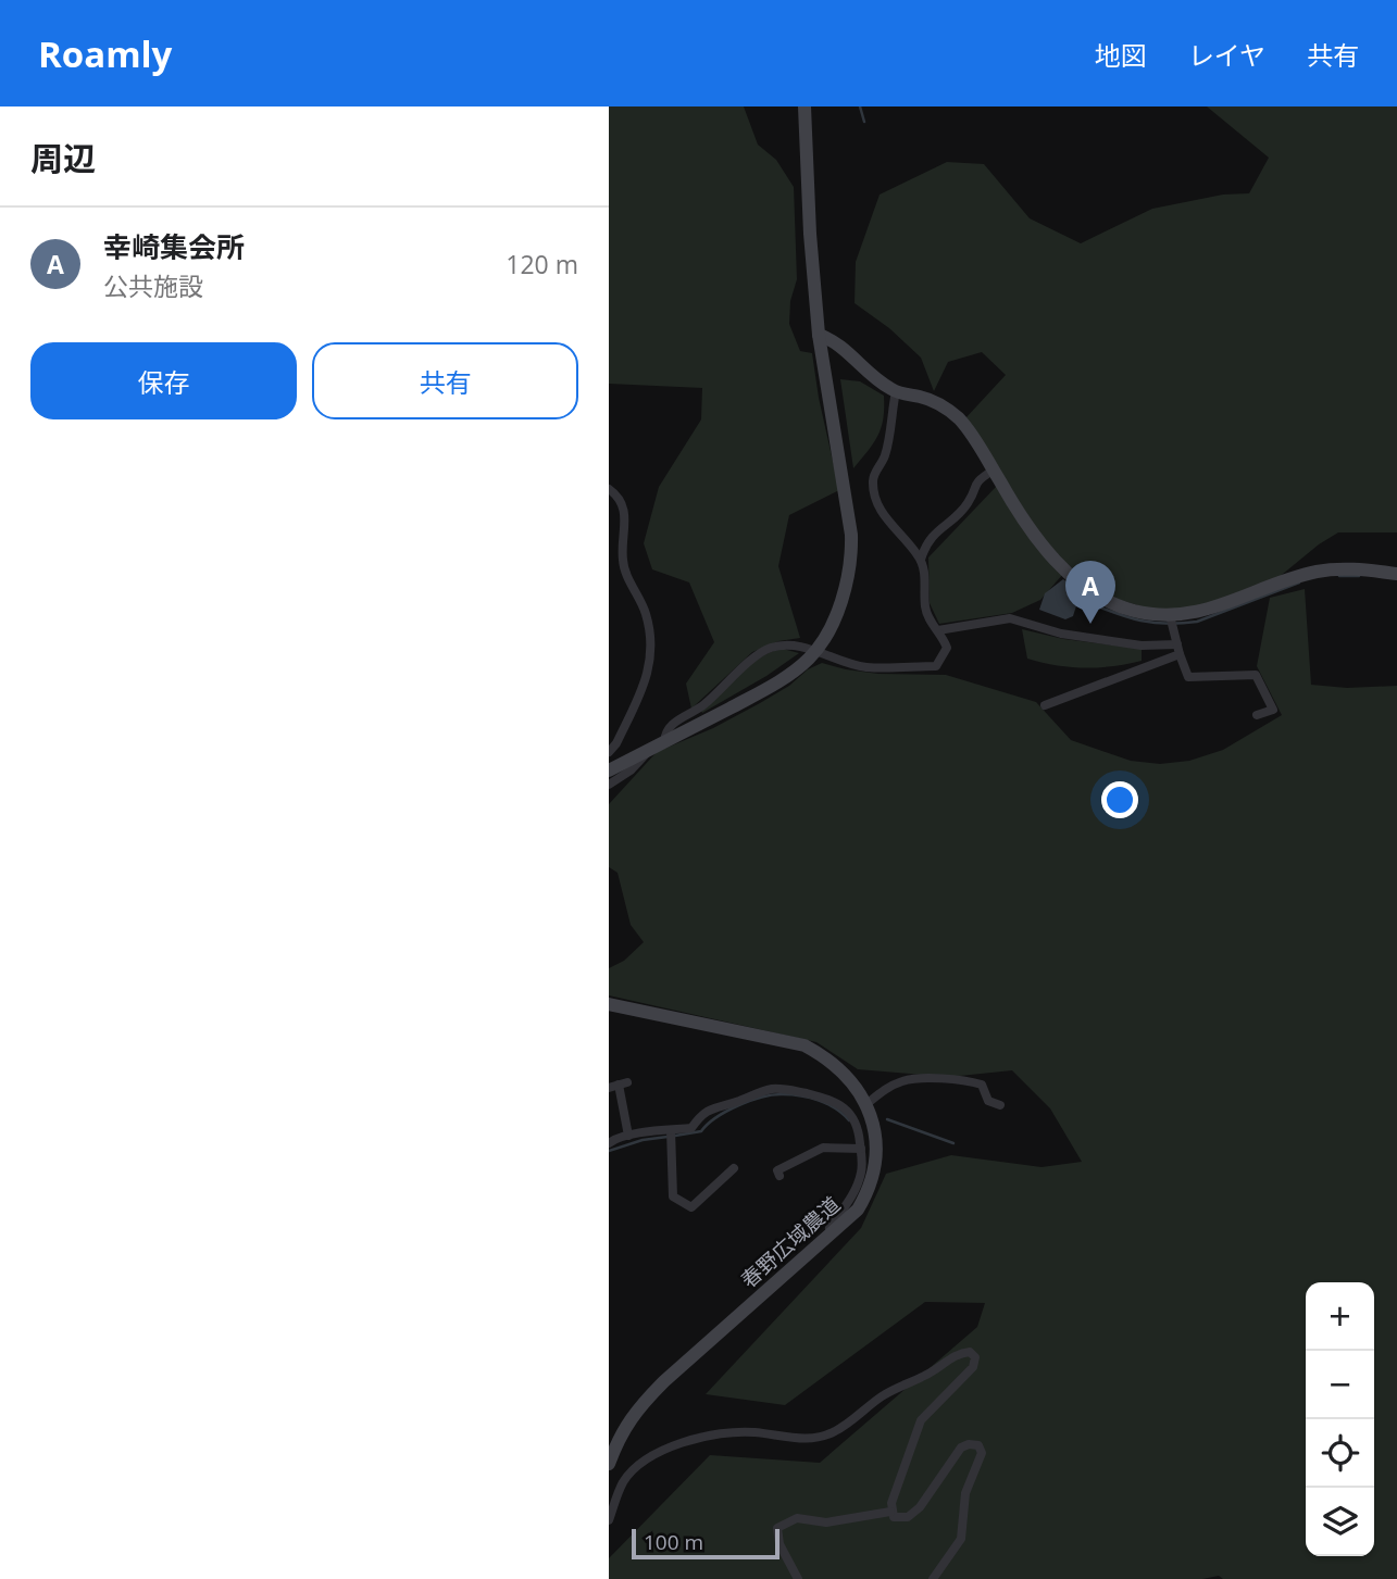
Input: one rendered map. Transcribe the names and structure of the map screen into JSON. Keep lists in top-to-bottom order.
{
  "streets": {
    "street": ["春野広域農道"]
  },
  "scale_bar": "100 m",
  "page": {
    "header": "Roamly",
    "nav": ["地図", "レイヤ", "共有"],
    "heading": "周辺",
    "list": [
      {
        "mark": "A",
        "name": "幸崎集会所",
        "note": "公共施設",
        "value": "120 m"
      }
    ],
    "buttons": ["保存", "共有"],
    "pins": "A",
    "map_buttons": ["+", "−"],
    "scale": "100 m"
  }
}
